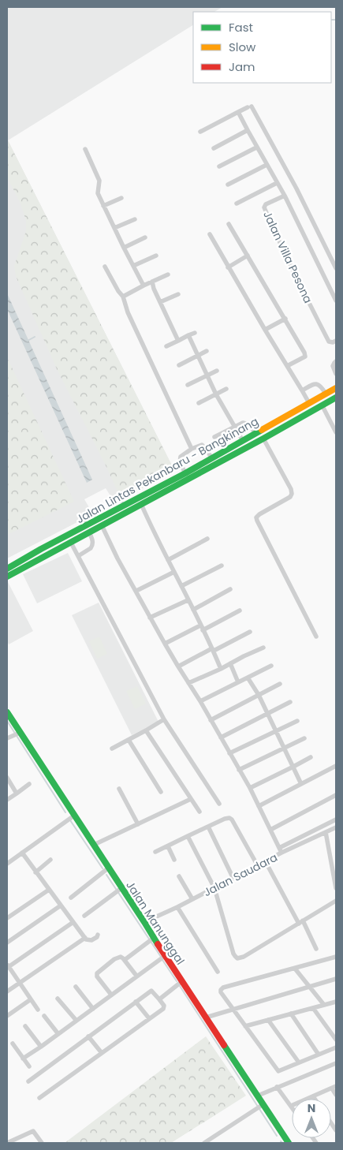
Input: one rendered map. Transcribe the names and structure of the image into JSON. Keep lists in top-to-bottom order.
{
  "streets": {
    "main road": ["Jalan Lintas Pekanbaru - Bangkinang", "Jalan Manunggal"],
    "street": ["Jalan Villa Pesona", "Jalan Saudara"]
  },
  "crossings": [
    ["Jalan Saudara", "Jalan Manunggal"]
  ],
  "legend": ["Fast", "Slow", "Jam"],
  "north": "top"
}
